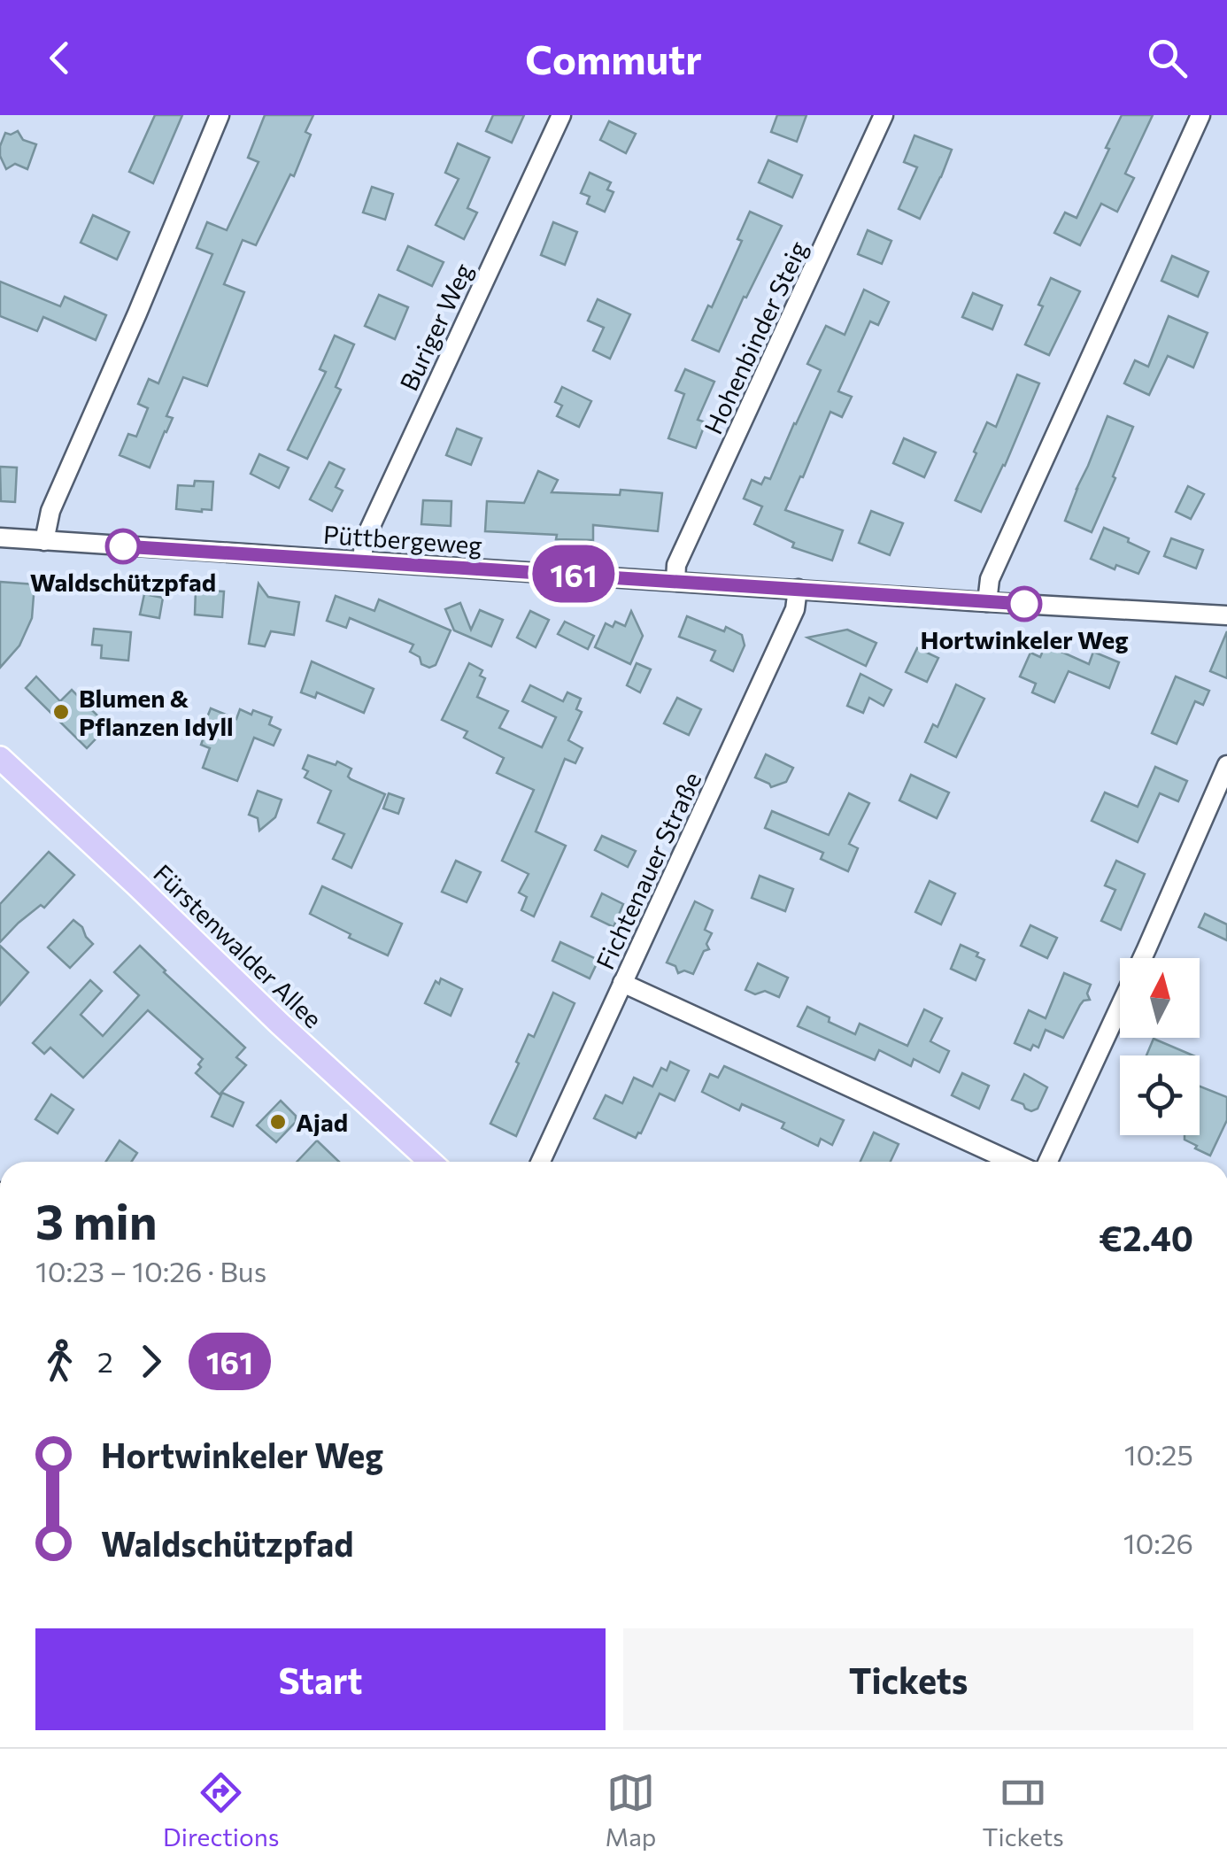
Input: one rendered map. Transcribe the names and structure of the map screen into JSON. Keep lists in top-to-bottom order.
{
  "streets": {
    "main road": ["Fürstenwalder Allee"],
    "street": [
      "Buriger Weg",
      "Hohenbinder Steig",
      "Püttbergeweg",
      "Fichtenauer Straße"
    ]
  },
  "crossings": [
    ["Buriger Weg", "Püttbergeweg"],
    ["Hohenbinder Steig", "Püttbergeweg"],
    ["Püttbergeweg", "Fichtenauer Straße"]
  ],
  "places": [
    "Waldschützpfad",
    "Hortwinkeler Weg",
    "Blumen & Pflanzen Idyll",
    "Ajad"
  ],
  "lines": ["bus line 161"],
  "north": "top",
  "page": {
    "header": "Commutr",
    "on_map": "161",
    "heading": ["3 min", "10:23 – 10:26 · Bus", "€2.40"],
    "legs": ["2", "161"],
    "list": [
      {
        "name": "Hortwinkeler Weg",
        "value": "10:25"
      },
      {
        "name": "Waldschützpfad",
        "value": "10:26"
      }
    ],
    "buttons": ["Start", "Tickets"],
    "tabs": ["Directions", "Map", "Tickets"]
  }
}
